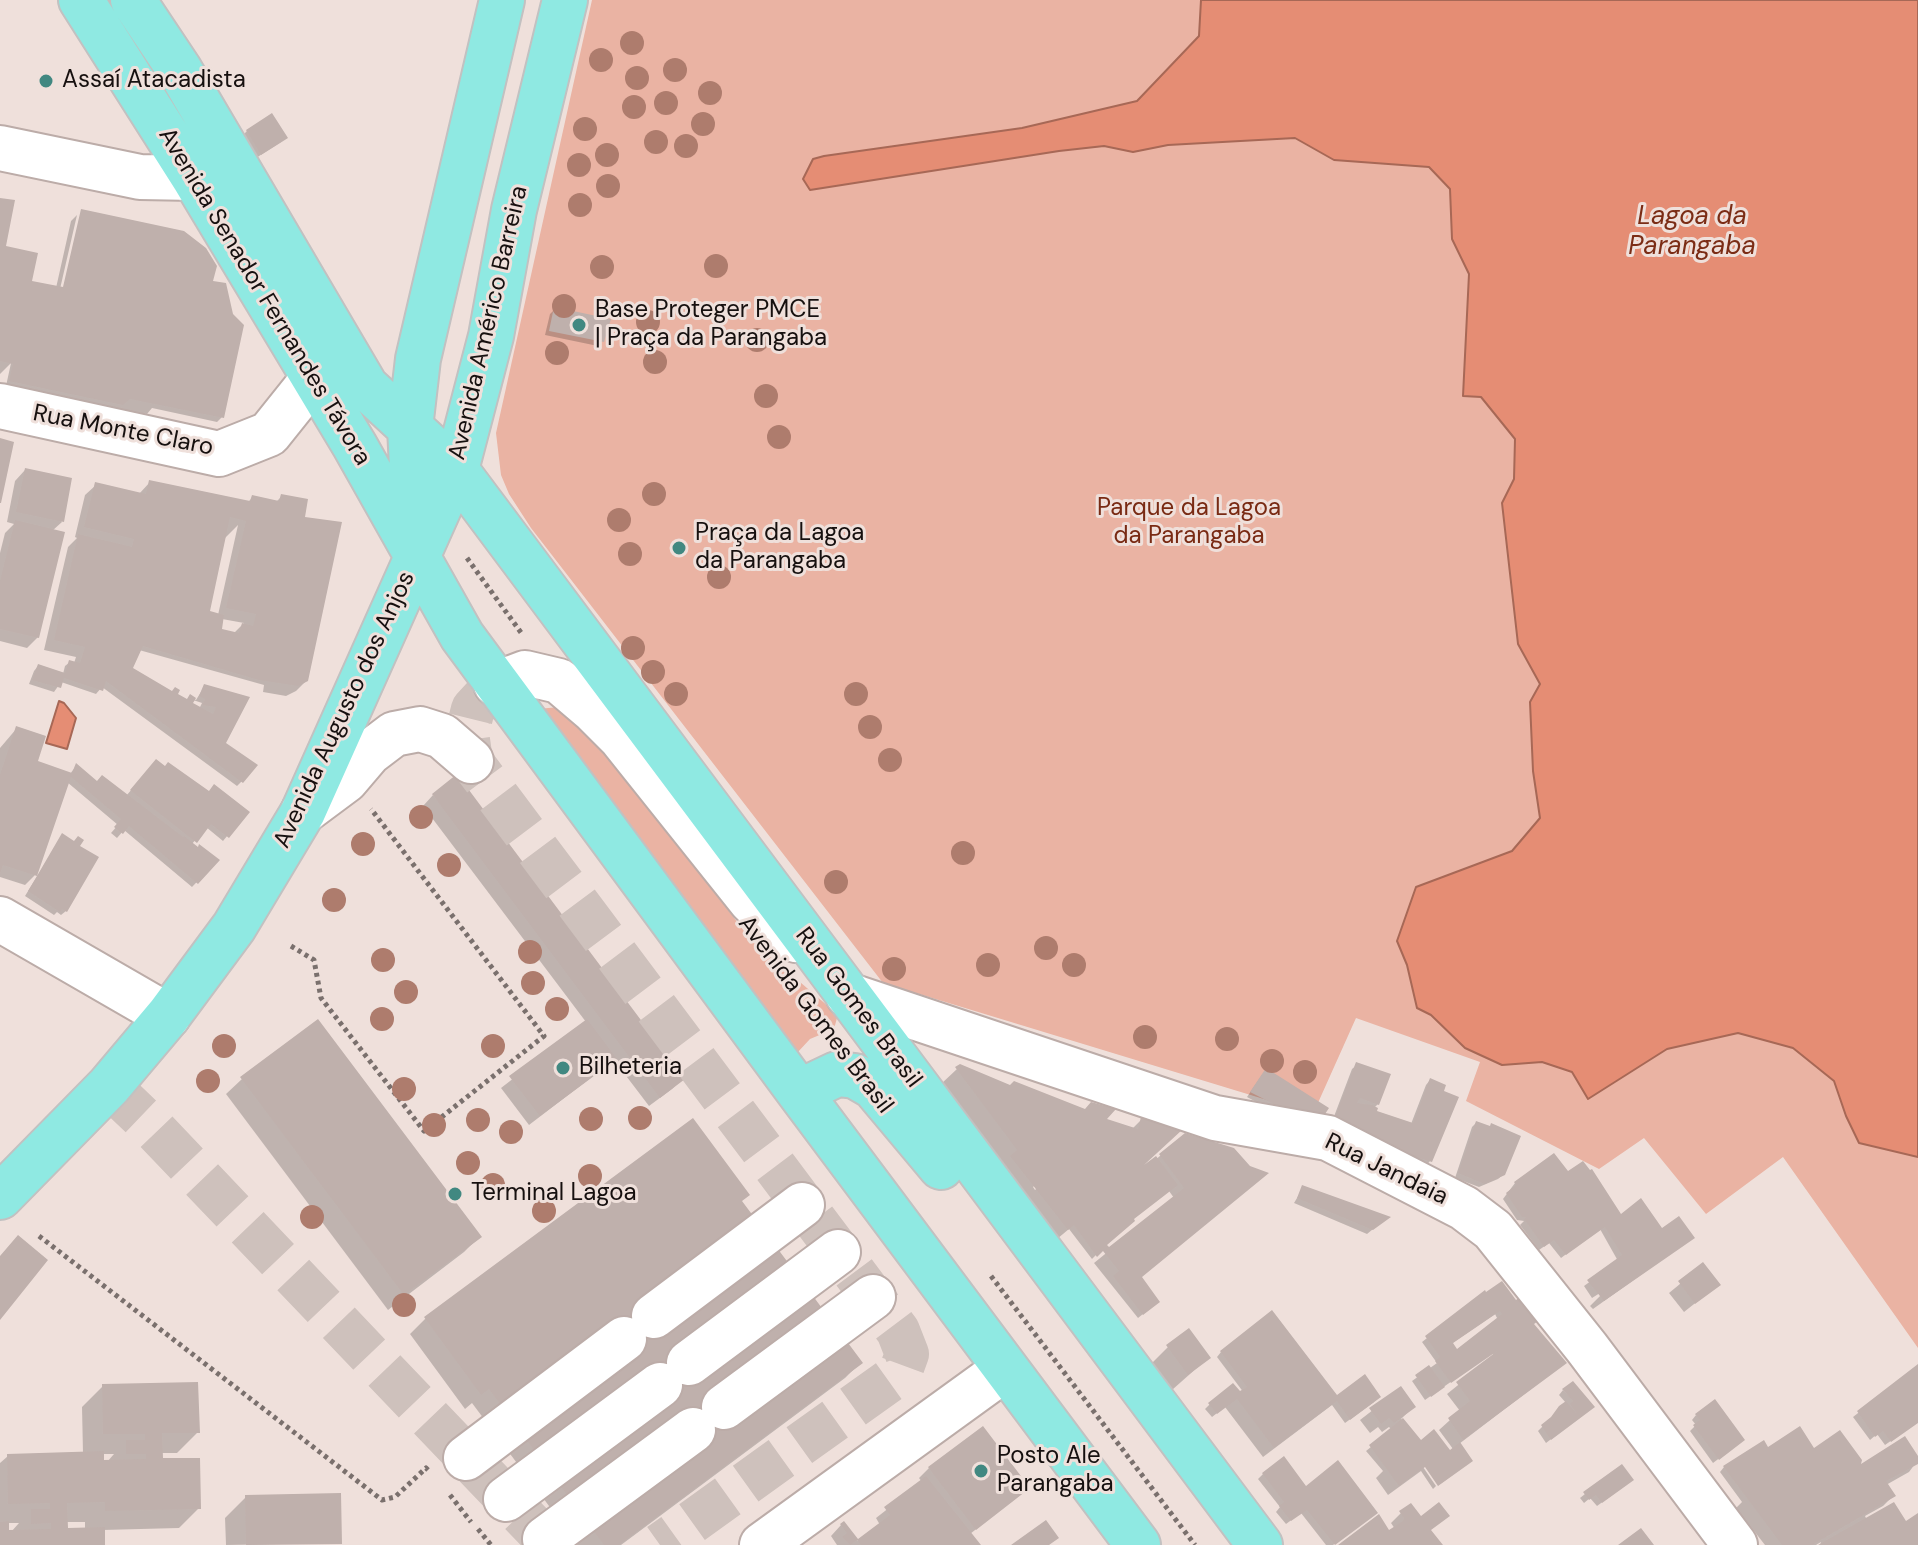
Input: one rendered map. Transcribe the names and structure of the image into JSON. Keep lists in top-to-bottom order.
{
  "streets": {
    "main road": [
      "Avenida Senador Fernandes Távora",
      "Avenida Américo Barreira",
      "Avenida Augusto dos Anjos",
      "Rua Gomes Brasil"
    ],
    "street": ["Rua Monte Claro", "Rua Jandaia"]
  },
  "crossings": [
    ["Avenida Senador Fernandes Távora", "Avenida Américo Barreira"],
    ["Avenida Senador Fernandes Távora", "Rua Monte Claro"],
    ["Avenida Senador Fernandes Távora", "Avenida Augusto dos Anjos"],
    ["Avenida Senador Fernandes Távora", "Rua Gomes Brasil"],
    ["Avenida Américo Barreira", "Avenida Augusto dos Anjos"],
    ["Avenida Américo Barreira", "Rua Gomes Brasil"],
    ["Rua Gomes Brasil", "Rua Jandaia"]
  ],
  "water": ["Lagoa da Parangaba"],
  "parks": ["Parque da Lagoa da Parangaba"],
  "places": [
    "Assaí Atacadista",
    "Base Proteger PMCE | Praça da Parangaba",
    "Praça da Lagoa da Parangaba",
    "Bilheteria",
    "Terminal Lagoa",
    "Posto Ale Parangaba"
  ]
}
